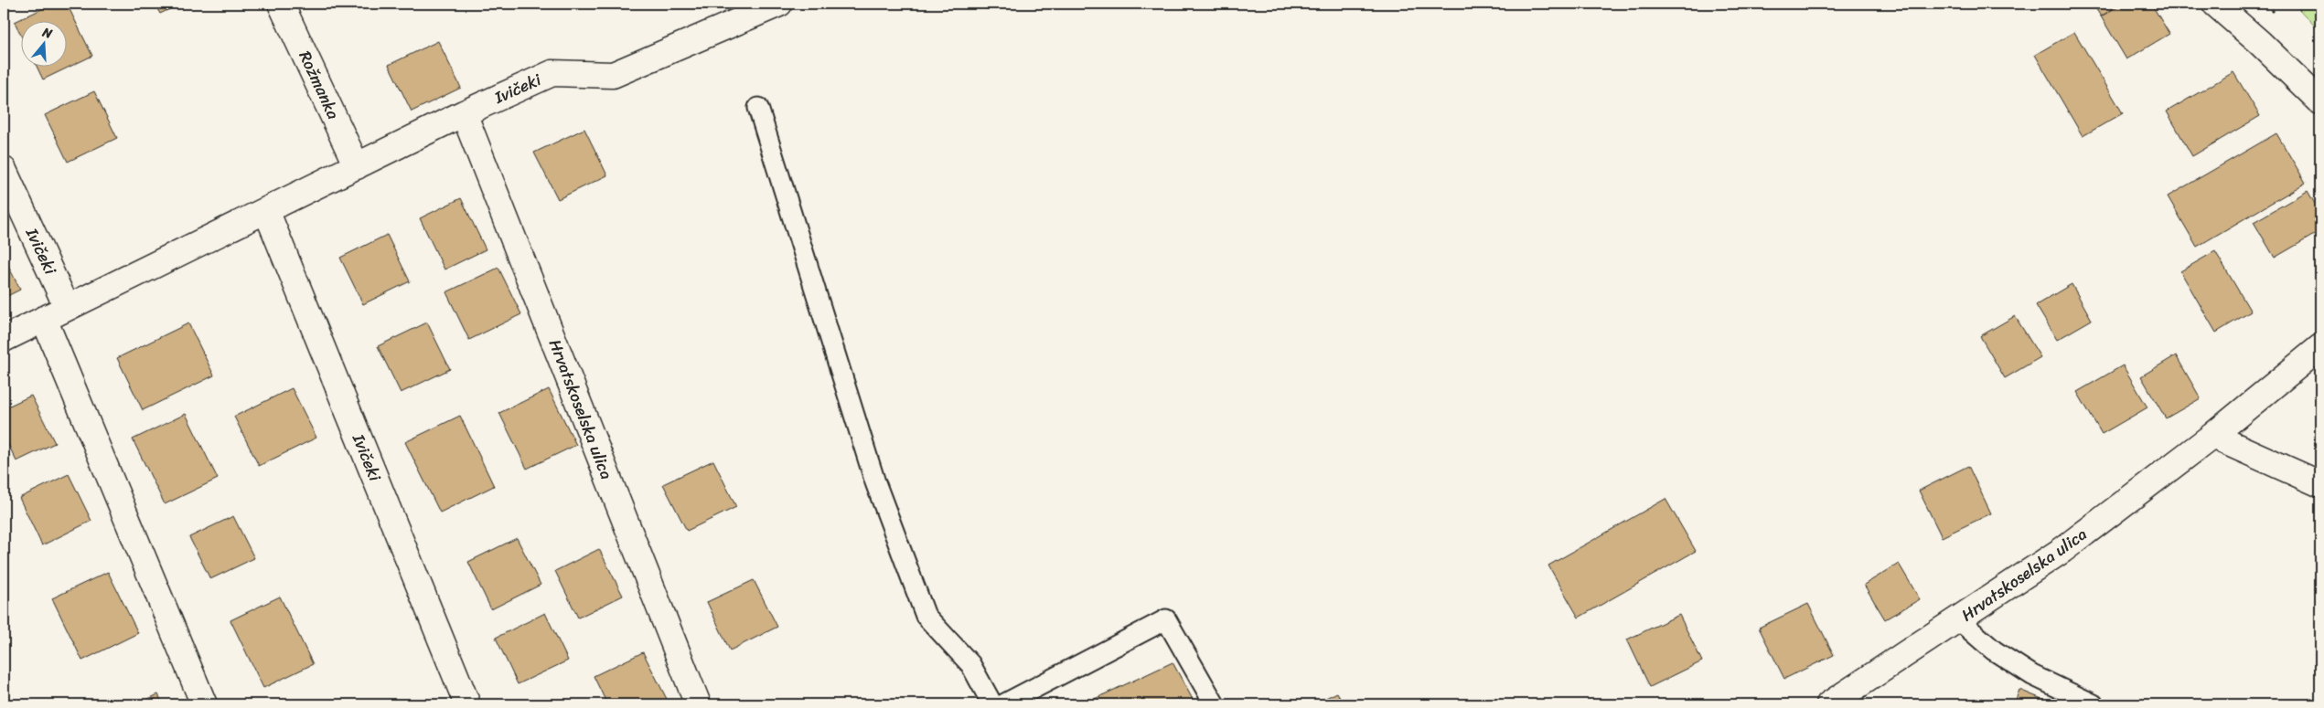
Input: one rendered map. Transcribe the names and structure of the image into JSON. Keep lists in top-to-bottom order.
{
  "streets": {
    "street": ["Rožmanka", "Ivičeki", "Hrvatskoselska ulica"]
  },
  "crossings": [
    ["Rožmanka", "Ivičeki"],
    ["Ivičeki", "Hrvatskoselska ulica"]
  ],
  "north": "top"
}
